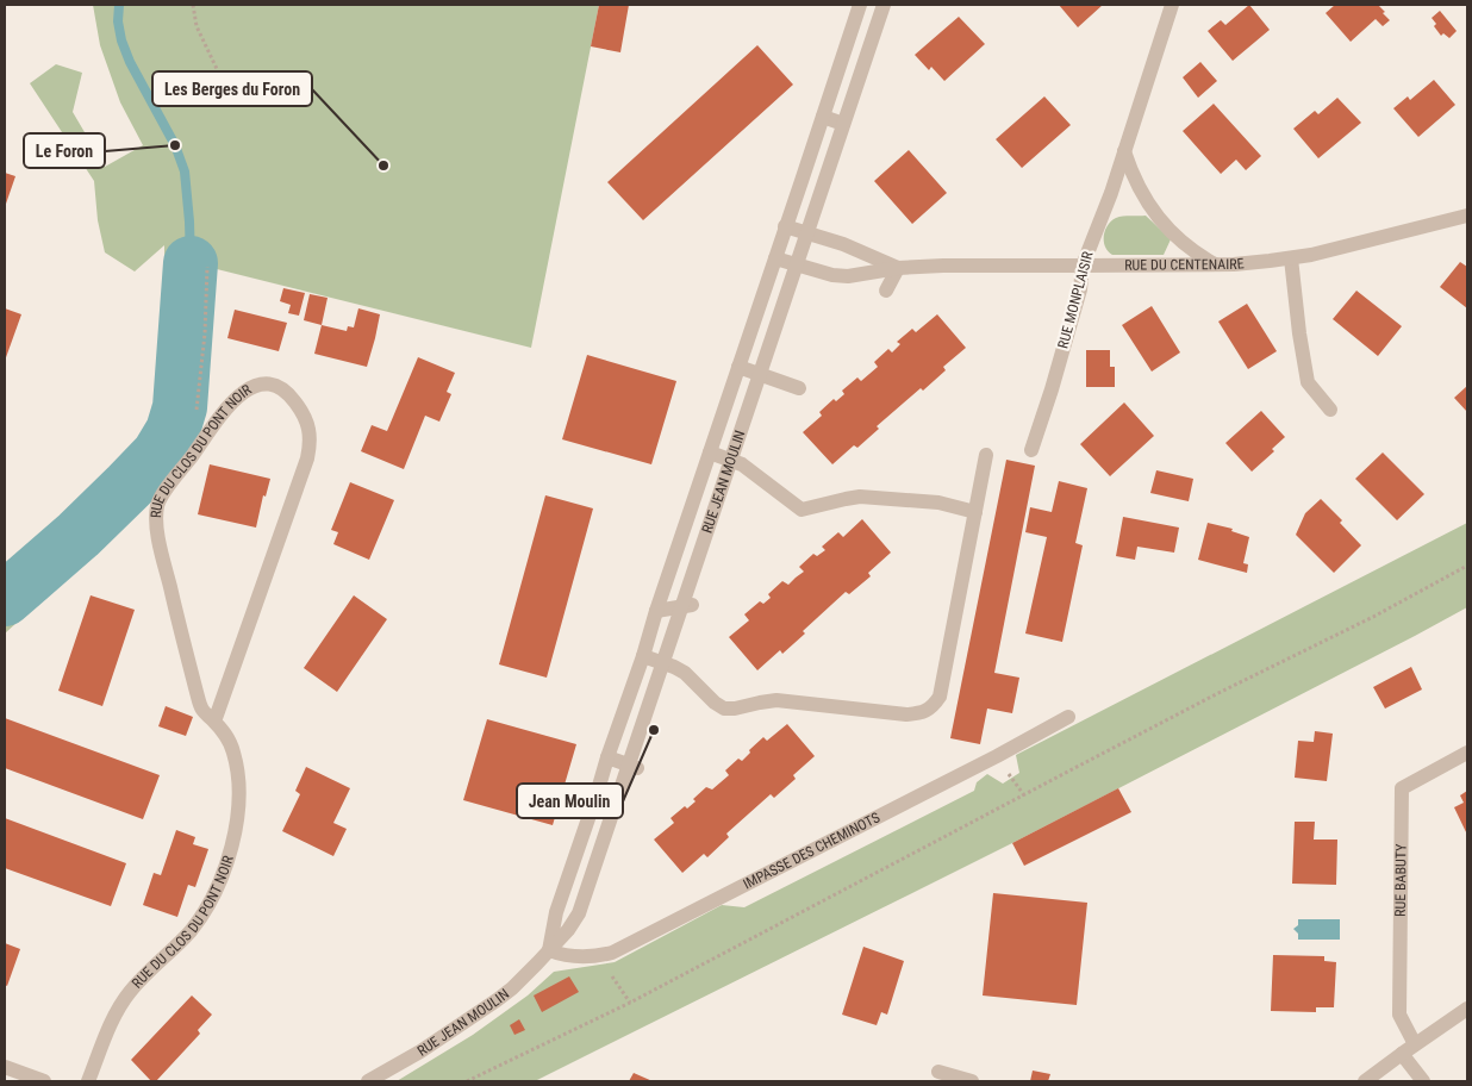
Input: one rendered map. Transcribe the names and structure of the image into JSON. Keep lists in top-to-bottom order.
{
  "streets": {
    "street": [
      "RUE DU CENTENAIRE",
      "RUE MONPLAISIR",
      "RUE DU CLOS DU PONT NOIR",
      "RUE JEAN MOULIN",
      "IMPASSE DES CHEMINOTS",
      "RUE BABUTY"
    ]
  },
  "crossings": [
    ["RUE DU CENTENAIRE", "RUE MONPLAISIR"],
    ["RUE DU CENTENAIRE", "RUE JEAN MOULIN"],
    ["RUE JEAN MOULIN", "IMPASSE DES CHEMINOTS"]
  ],
  "places": ["Le Foron", "Les Berges du Foron", "Jean Moulin"]
}
